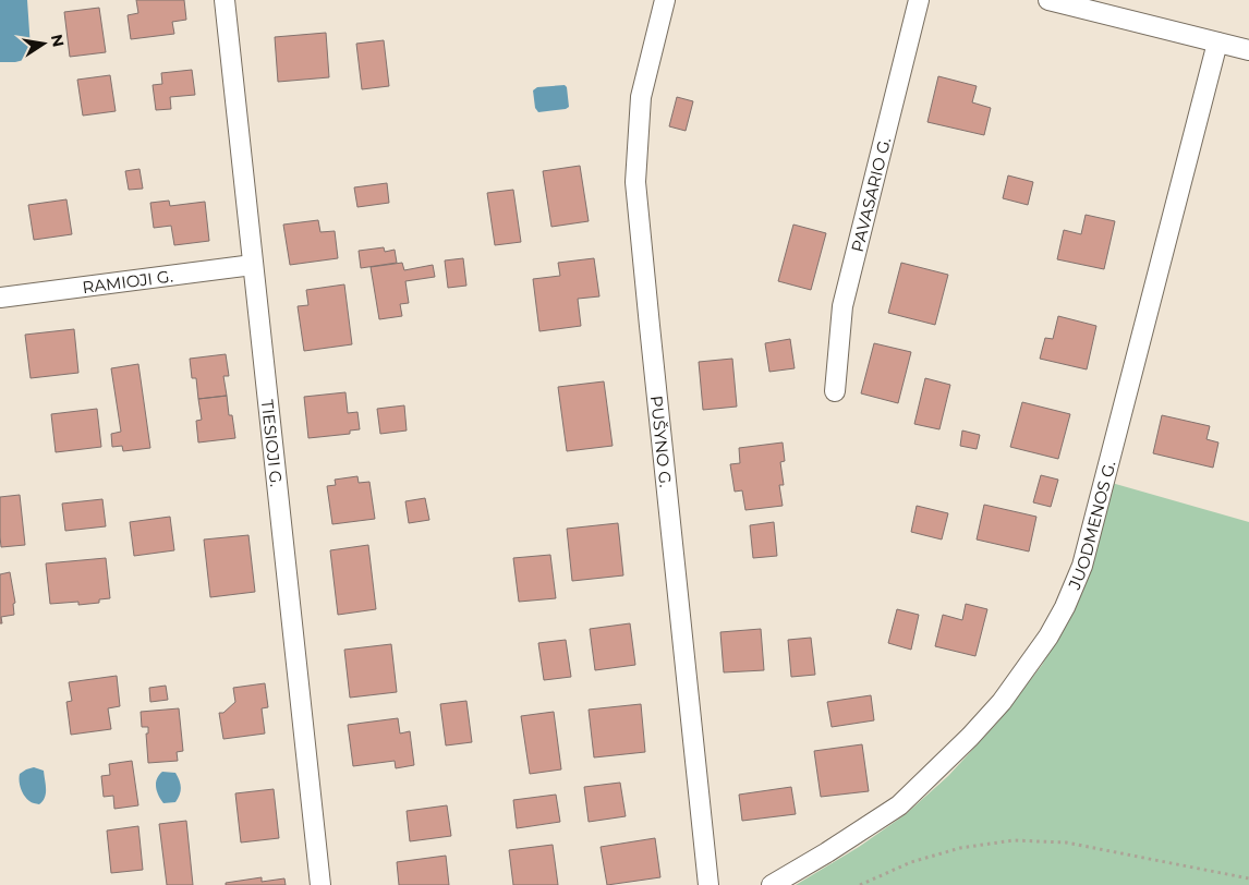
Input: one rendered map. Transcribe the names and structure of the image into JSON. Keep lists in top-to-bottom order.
{
  "streets": {
    "street": [
      "PAVASARIO G.",
      "RAMIOJI G.",
      "PUŠYNO G.",
      "TIESIOJI G.",
      "JUODMENOS G."
    ]
  },
  "crossings": [
    ["RAMIOJI G.", "TIESIOJI G."]
  ],
  "north": "right"
}
